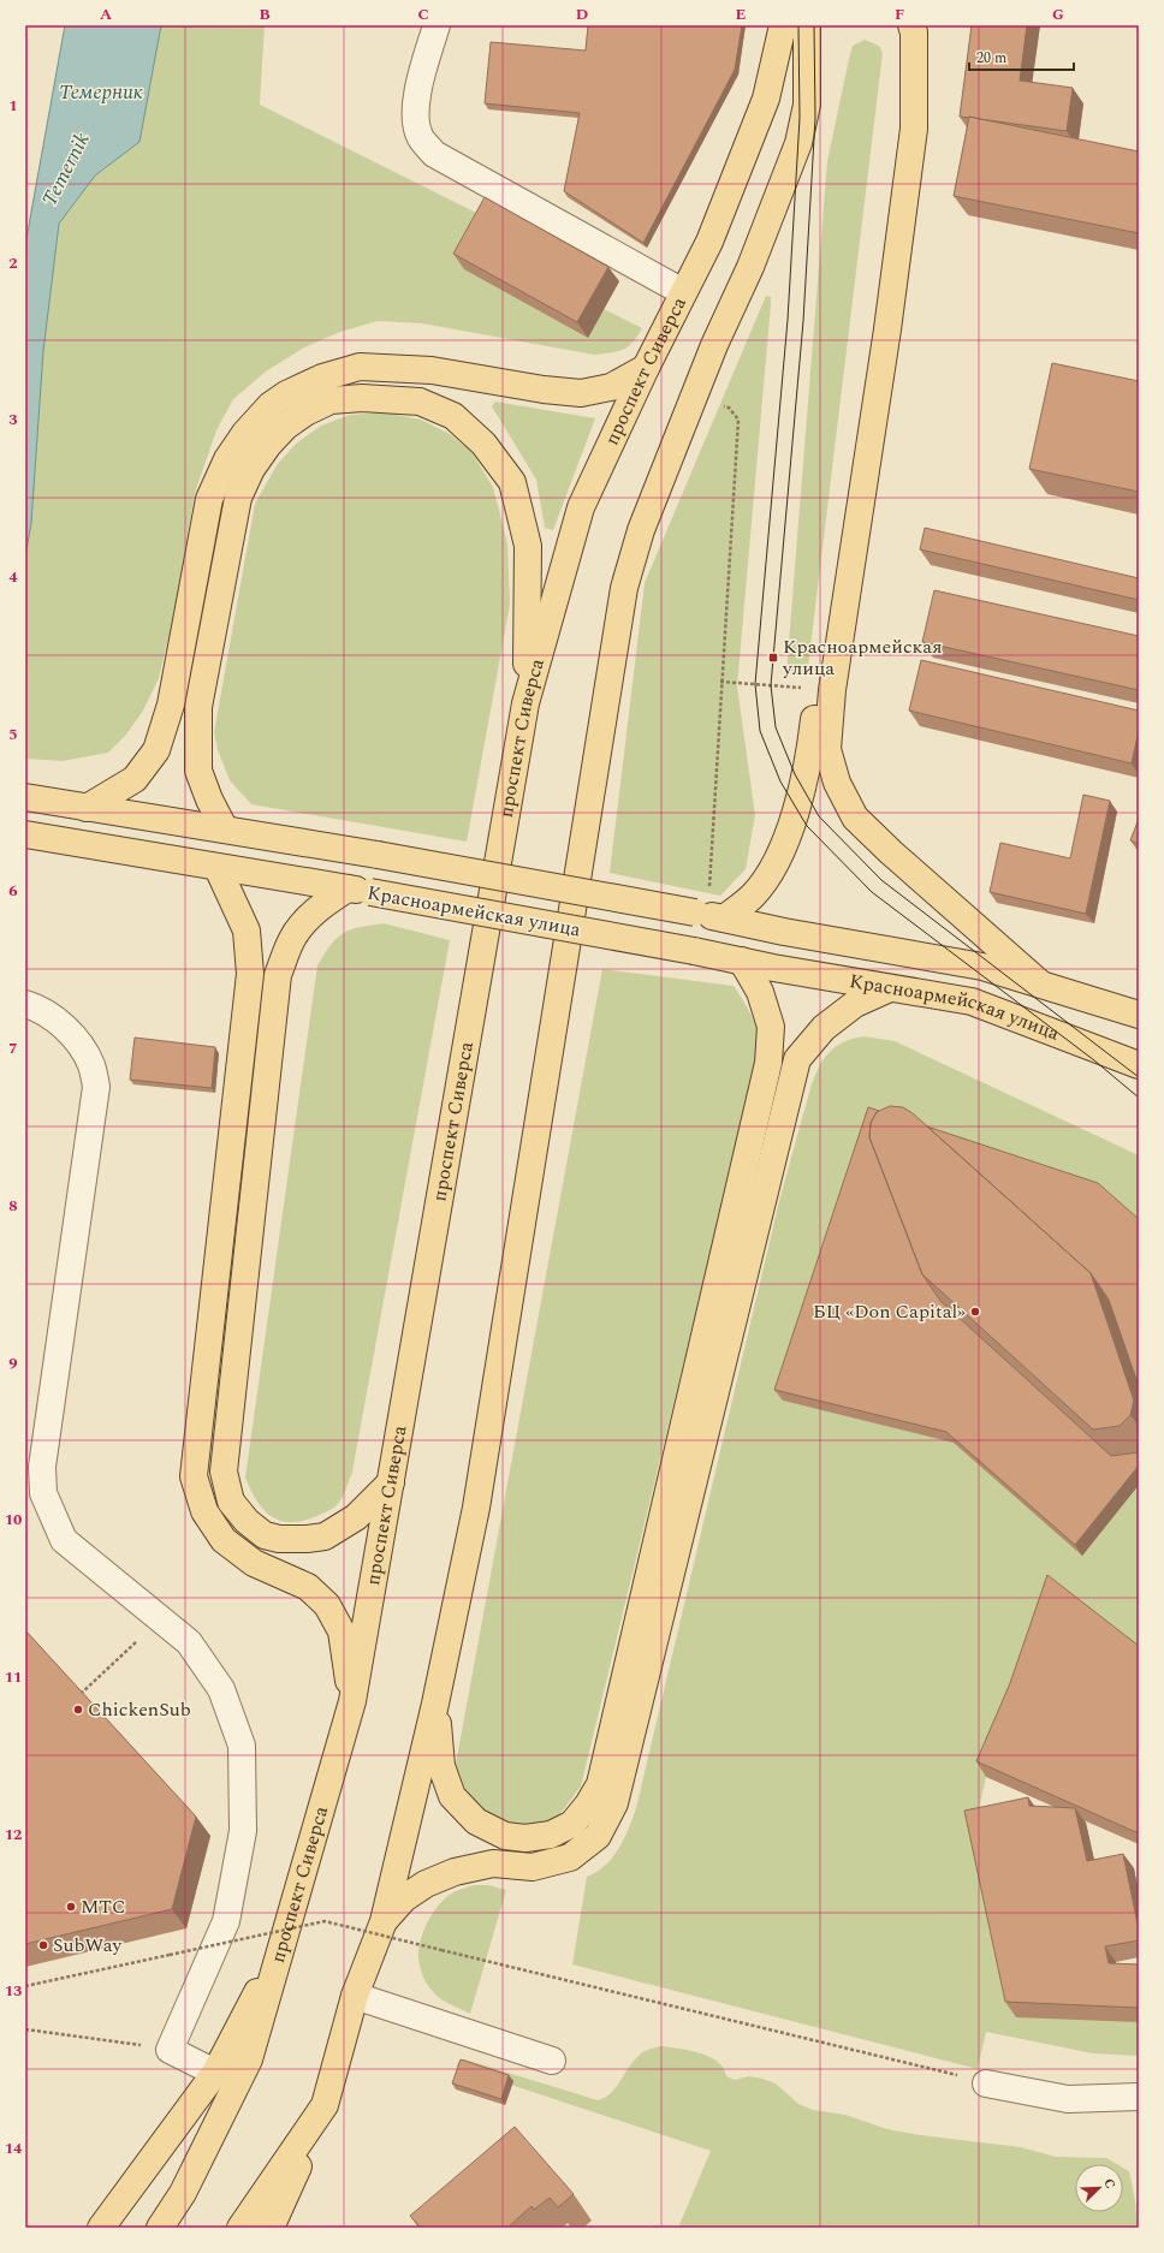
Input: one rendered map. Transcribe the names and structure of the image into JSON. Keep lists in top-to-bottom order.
{
  "streets": {
    "main road": ["проспект Сиверса", "Красноармейская улица"]
  },
  "water": ["Темерник", "Temernik"],
  "places": {
    "transit": ["Красноармейская улица"],
    "other": [
      "БЦ «Don Capital»",
      "ChickenSub",
      "МТС",
      "SubWay"
    ]
  },
  "scale_bar": "20 m",
  "north": "top right",
  "grid": {
    "columns": [
      "A",
      "B",
      "C",
      "D",
      "E",
      "F",
      "G"
    ],
    "rows": [
      "1",
      "2",
      "3",
      "4",
      "5",
      "6",
      "7",
      "8",
      "9",
      "10",
      "11",
      "12",
      "13",
      "14"
    ]
  }
}
